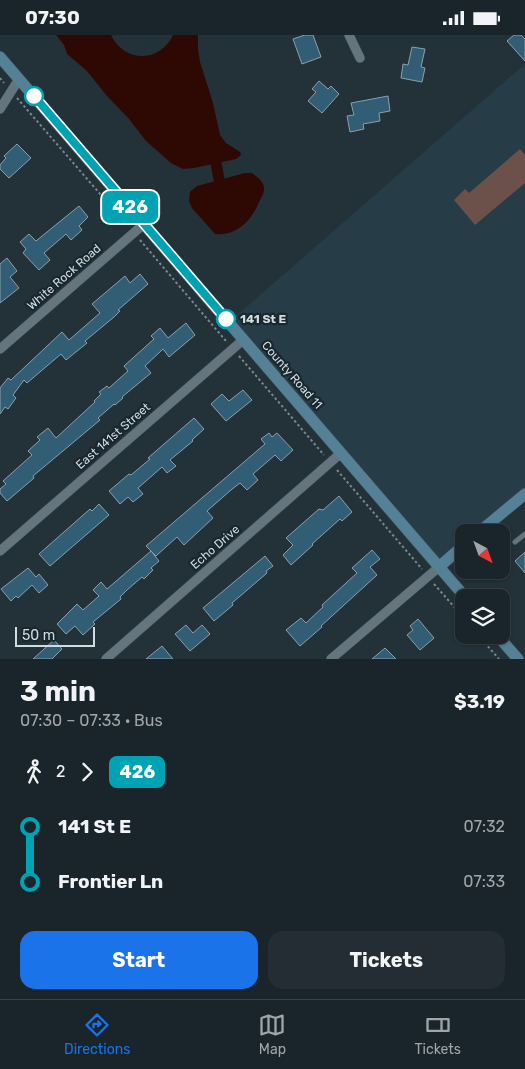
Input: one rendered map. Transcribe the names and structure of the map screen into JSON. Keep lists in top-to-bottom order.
{
  "streets": {
    "street": [
      "White Rock Road",
      "County Road 11",
      "East 141st Street",
      "Echo Drive"
    ]
  },
  "crossings": [
    ["White Rock Road", "County Road 11"],
    ["County Road 11", "East 141st Street"],
    ["County Road 11", "Echo Drive"]
  ],
  "places": ["141 St E"],
  "lines": ["bus line 426"],
  "scale_bar": "50 m",
  "north": "bottom right",
  "page": {
    "status": "07:30",
    "on_map": "426",
    "scale": "50 m",
    "heading": ["3 min", "07:30 – 07:33 · Bus", "$3.19"],
    "legs": ["2", "426"],
    "list": [
      {
        "name": "141 St E",
        "value": "07:32"
      },
      {
        "name": "Frontier Ln",
        "value": "07:33"
      }
    ],
    "buttons": ["Start", "Tickets"],
    "tabs": ["Directions", "Map", "Tickets"]
  }
}
